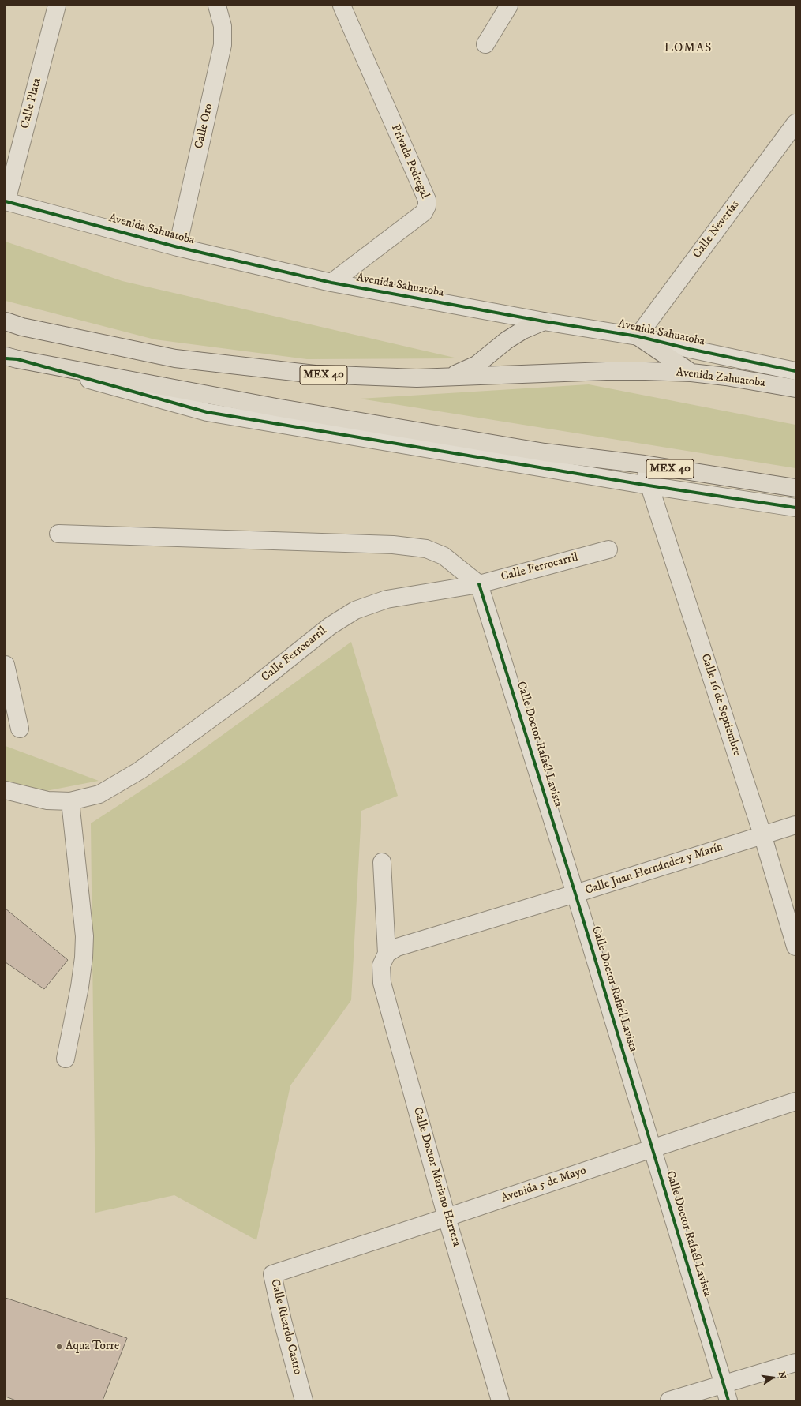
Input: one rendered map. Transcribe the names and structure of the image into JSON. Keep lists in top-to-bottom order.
{
  "streets": {
    "main road": ["MEX 40", "Avenida Zahuatoba"],
    "street": [
      "Calle Plata",
      "Calle Oro",
      "Privada Pedregal",
      "Avenida Sahuatoba",
      "Calle Neverías",
      "Calle Ferrocarril",
      "Calle 16 de Septiembre",
      "Calle Doctor Rafaél Lavista",
      "Calle Juan Hernández y Marín",
      "Calle Doctor Mariano Herrera",
      "Avenida 5 de Mayo",
      "Calle Ricardo Castro"
    ]
  },
  "crossings": [
    ["Calle Plata", "Avenida Sahuatoba"],
    ["Calle Oro", "Avenida Sahuatoba"],
    ["Privada Pedregal", "Avenida Sahuatoba"],
    ["Avenida Sahuatoba", "Calle Neverías"],
    ["MEX 40", "Avenida Zahuatoba"],
    ["MEX 40", "Calle 16 de Septiembre"],
    ["Calle Ferrocarril", "Calle Doctor Rafaél Lavista"],
    ["Calle 16 de Septiembre", "Calle Juan Hernández y Marín"],
    ["Calle Doctor Rafaél Lavista", "Calle Juan Hernández y Marín"],
    ["Calle Doctor Rafaél Lavista", "Avenida 5 de Mayo"],
    ["Calle Juan Hernández y Marín", "Calle Doctor Mariano Herrera"],
    ["Calle Doctor Mariano Herrera", "Avenida 5 de Mayo"],
    ["Avenida 5 de Mayo", "Calle Ricardo Castro"]
  ],
  "districts": ["LOMAS"],
  "places": ["Aqua Torre"],
  "north": "right"
}
